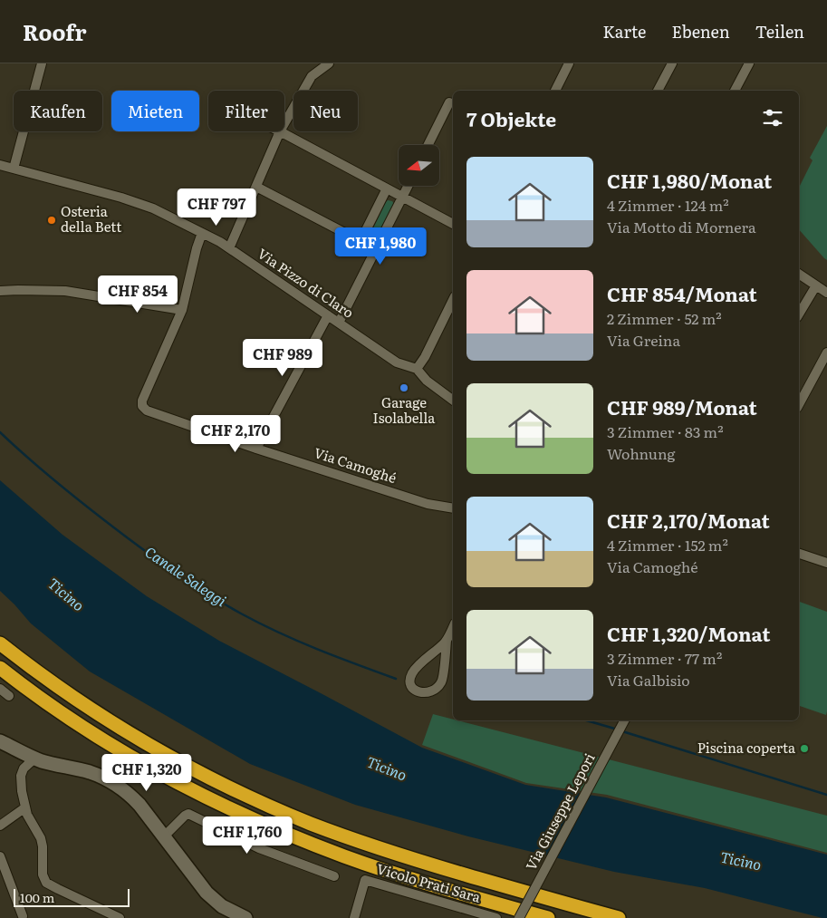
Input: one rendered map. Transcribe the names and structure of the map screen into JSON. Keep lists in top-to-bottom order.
{
  "streets": {
    "street": [
      "Via Pizzo di Claro",
      "Via Camoghé",
      "Via Giuseppe Lepori",
      "Vicolo Prati Sara"
    ]
  },
  "water": ["Canale Saleggi", "Ticino"],
  "places": ["Osteria della Bett", "Garage Isolabella", "Piscina coperta"],
  "scale_bar": "100 m",
  "north": "left",
  "page": {
    "header": "Roofr",
    "nav": ["Karte", "Ebenen", "Teilen"],
    "chip": [
      "Kaufen",
      "Mieten",
      "Filter",
      "Neu"
    ],
    "heading": "7 Objekte",
    "list": [
      {
        "name": "CHF 1,980/Monat",
        "note": "4 Zimmer · 124 m² · Via Motto di Mornera"
      },
      {
        "name": "CHF 854/Monat",
        "note": "2 Zimmer · 52 m² · Via Greina"
      },
      {
        "name": "CHF 989/Monat",
        "note": "3 Zimmer · 83 m² · Wohnung"
      },
      {
        "name": "CHF 2,170/Monat",
        "note": "4 Zimmer · 152 m² · Via Camoghé"
      },
      {
        "name": "CHF 1,320/Monat",
        "note": "3 Zimmer · 77 m² · Via Galbisio"
      }
    ],
    "price": [
      "CHF 797",
      "CHF 1,980",
      "CHF 854",
      "CHF 989",
      "CHF 2,170",
      "CHF 1,320",
      "CHF 1,760"
    ],
    "scale": "100 m"
  }
}
